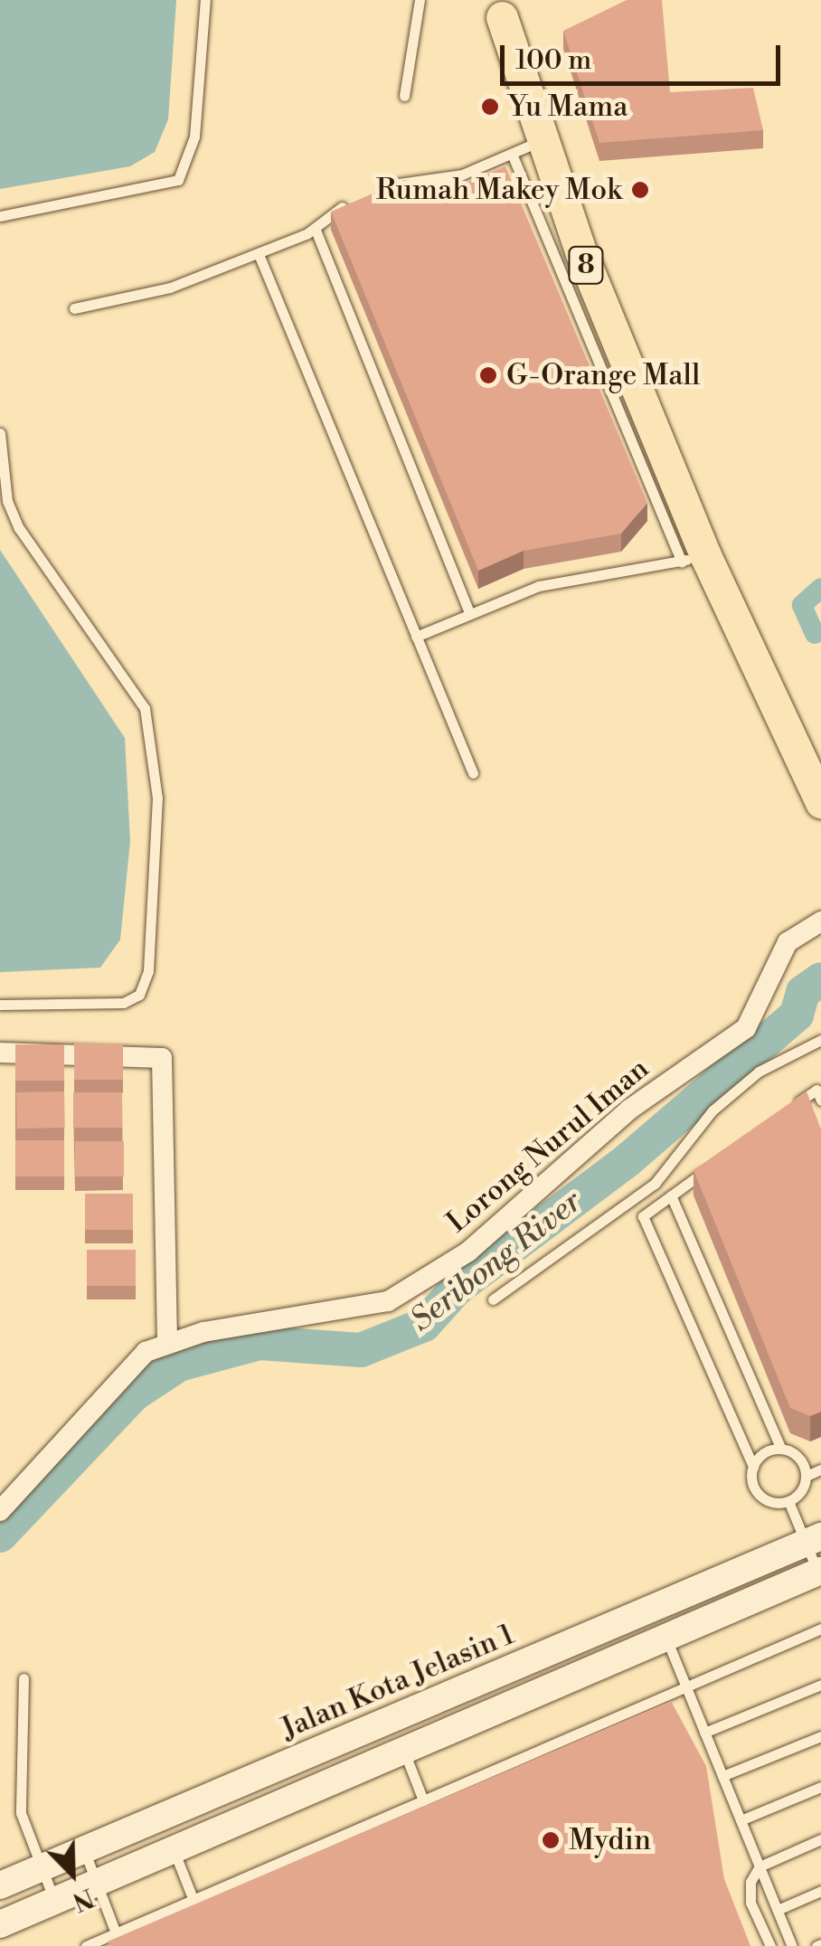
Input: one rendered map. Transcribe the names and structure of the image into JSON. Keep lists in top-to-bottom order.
{
  "streets": {
    "main road": ["8"],
    "street": ["Lorong Nurul Iman", "Jalan Kota Jelasin 1"]
  },
  "water": ["Seribong River"],
  "places": [
    "Yu Mama",
    "Rumah Makey Mok",
    "G-Orange Mall",
    "Mydin"
  ],
  "scale_bar": "100 m",
  "north": "bottom right"
}
